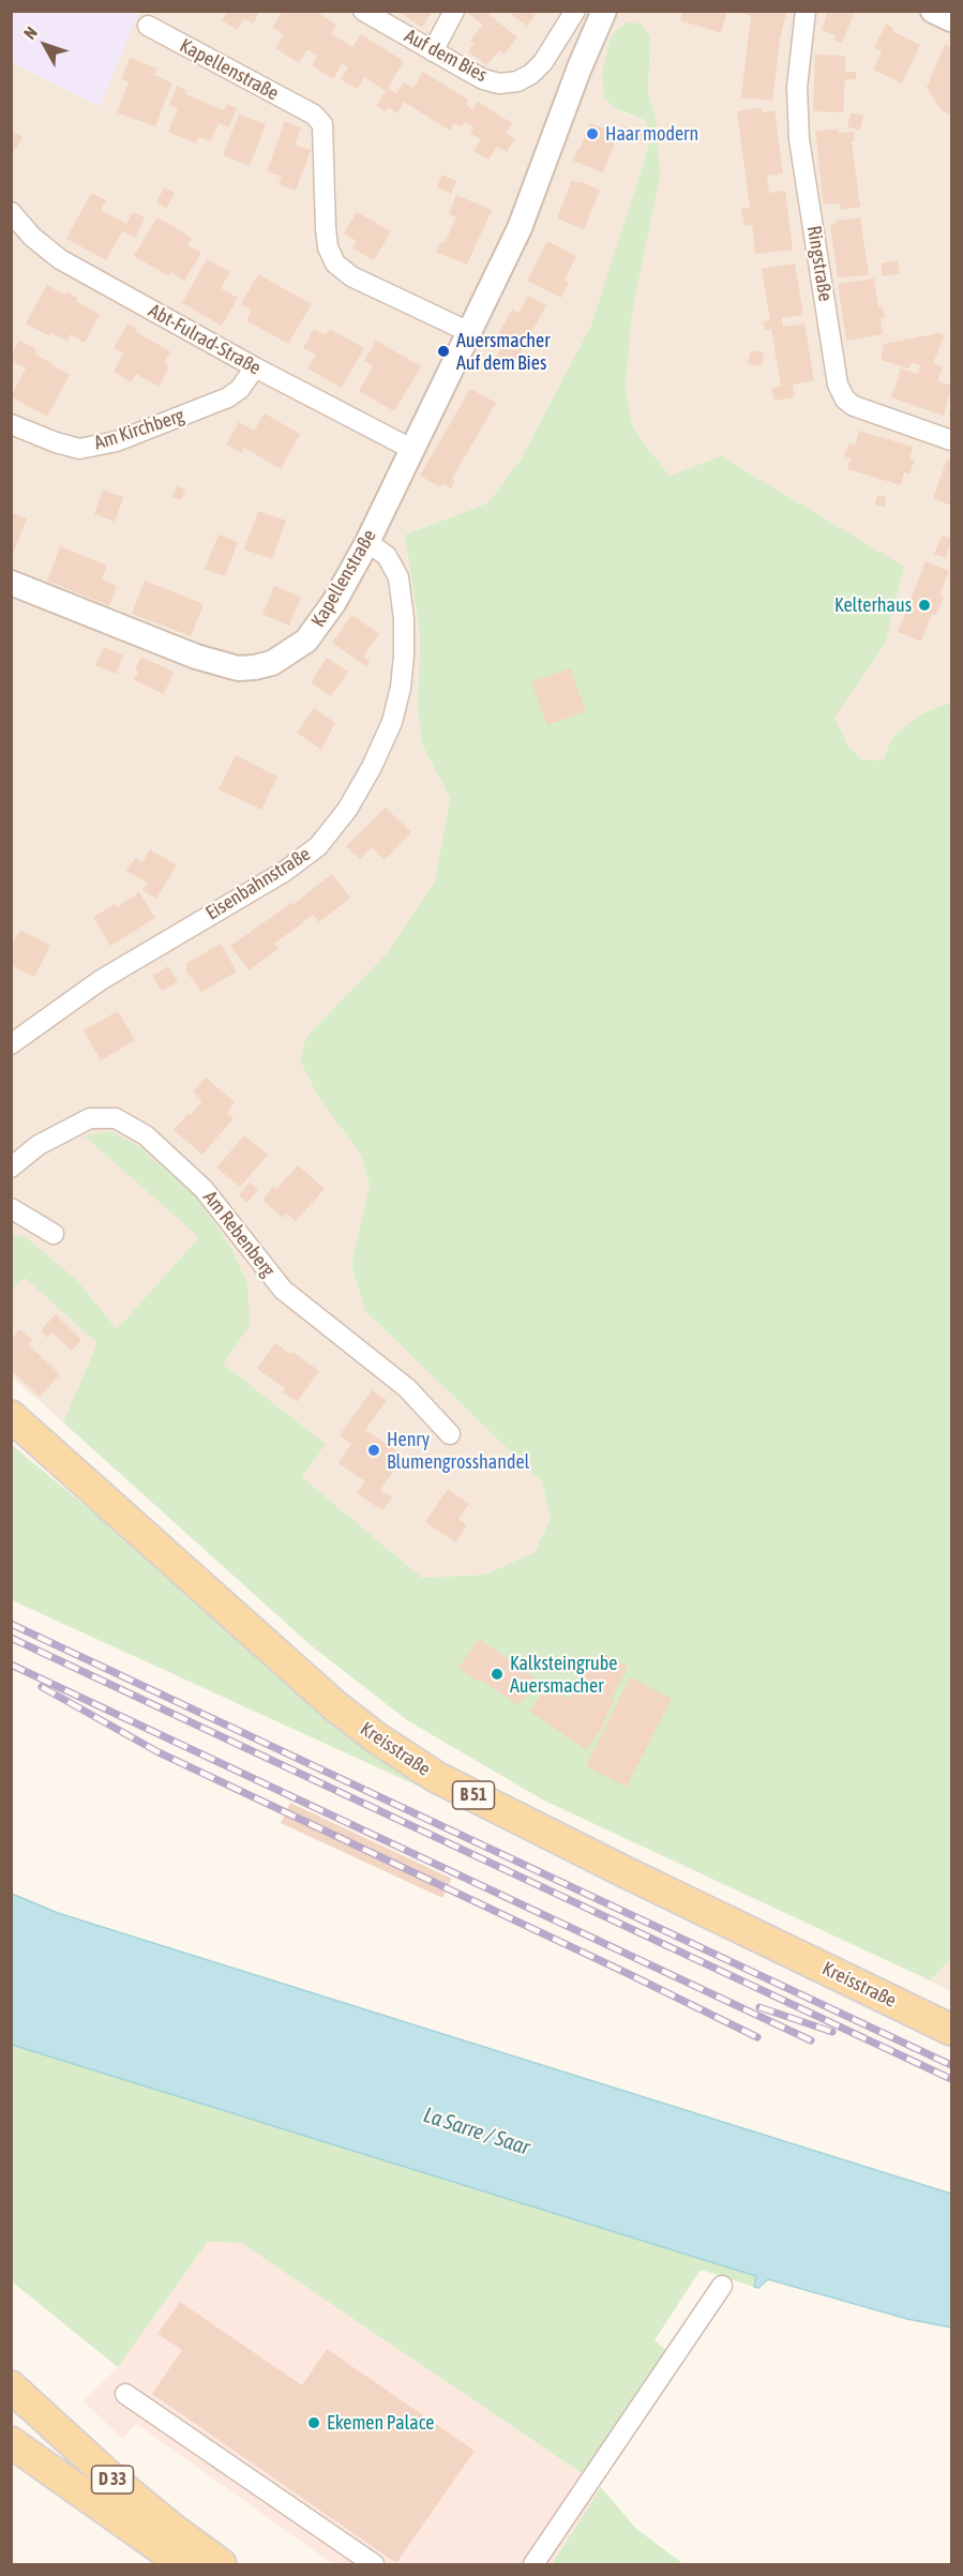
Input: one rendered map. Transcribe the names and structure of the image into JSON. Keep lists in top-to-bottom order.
{
  "streets": {
    "main road": ["Kreisstraße", "B 51", "D 33"],
    "street": [
      "Auf dem Bies",
      "Kapellenstraße",
      "Ringstraße",
      "Abt-Fulrad-Straße",
      "Am Kirchberg",
      "Eisenbahnstraße",
      "Am Rebenberg"
    ]
  },
  "crossings": [
    ["Kapellenstraße", "Abt-Fulrad-Straße"],
    ["Kapellenstraße", "Eisenbahnstraße"],
    ["Abt-Fulrad-Straße", "Am Kirchberg"]
  ],
  "water": ["La Sarre / Saar"],
  "places": [
    "Haar modern",
    "Auersmacher Auf dem Bies",
    "Kelterhaus",
    "Henry Blumengrosshandel",
    "Kalksteingrube Auersmacher",
    "Ekemen Palace"
  ],
  "north": "top left"
}
